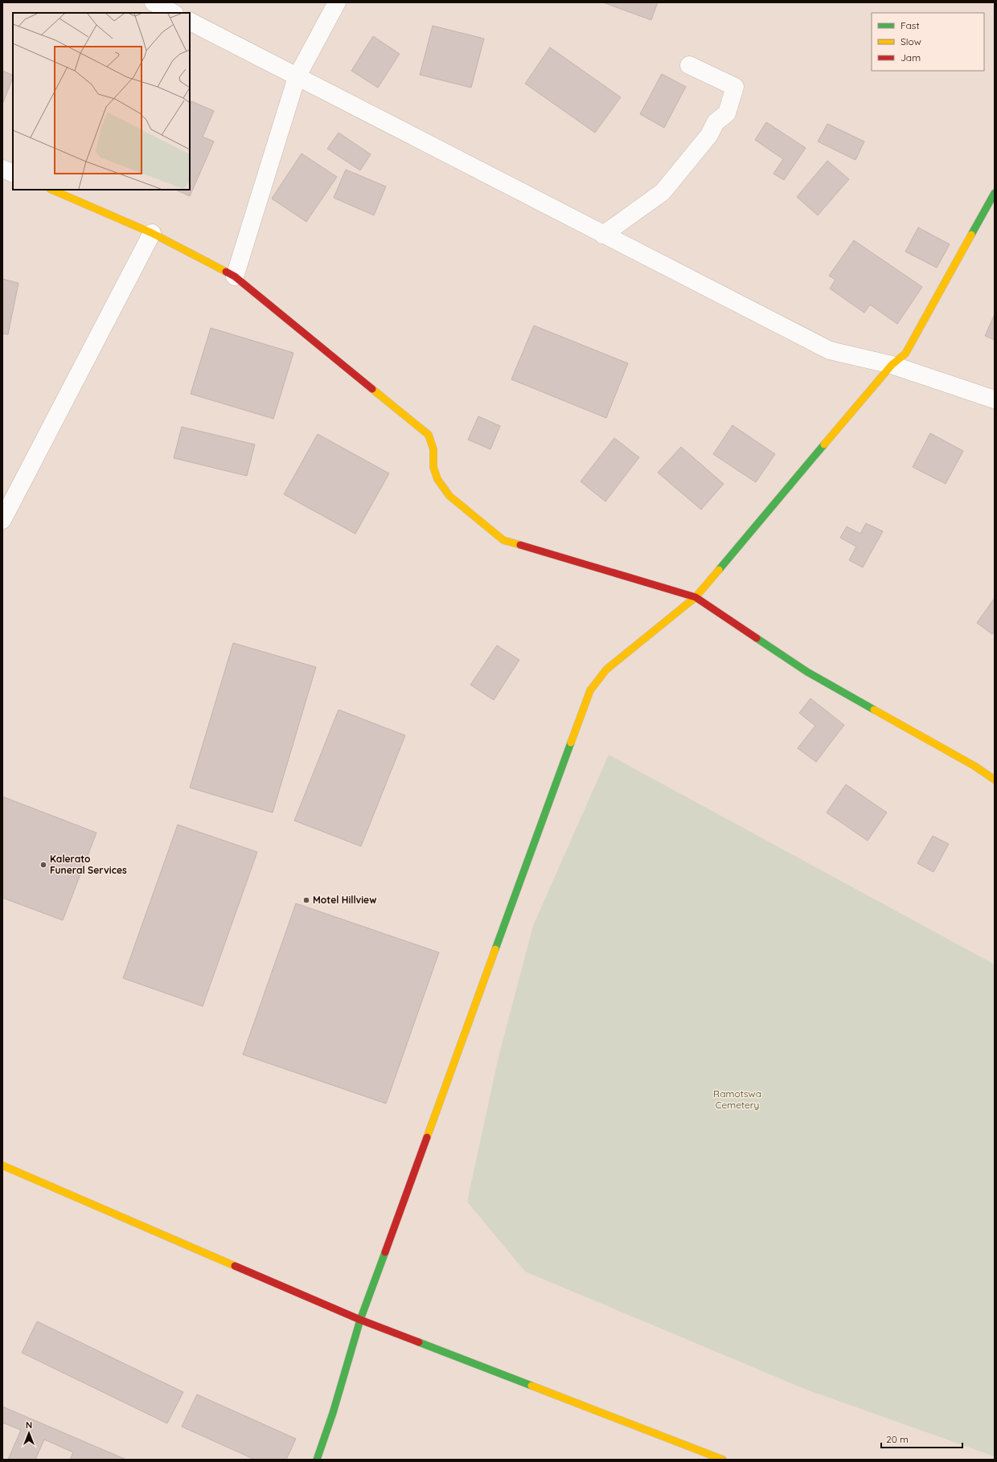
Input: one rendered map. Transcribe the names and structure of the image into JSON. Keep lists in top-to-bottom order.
{
  "parks": ["Ramotswa Cemetery"],
  "places": ["Kalerato Funeral Services", "Motel Hillview"],
  "legend": ["Fast", "Slow", "Jam"],
  "scale_bar": "20 m",
  "north": "top"
}
